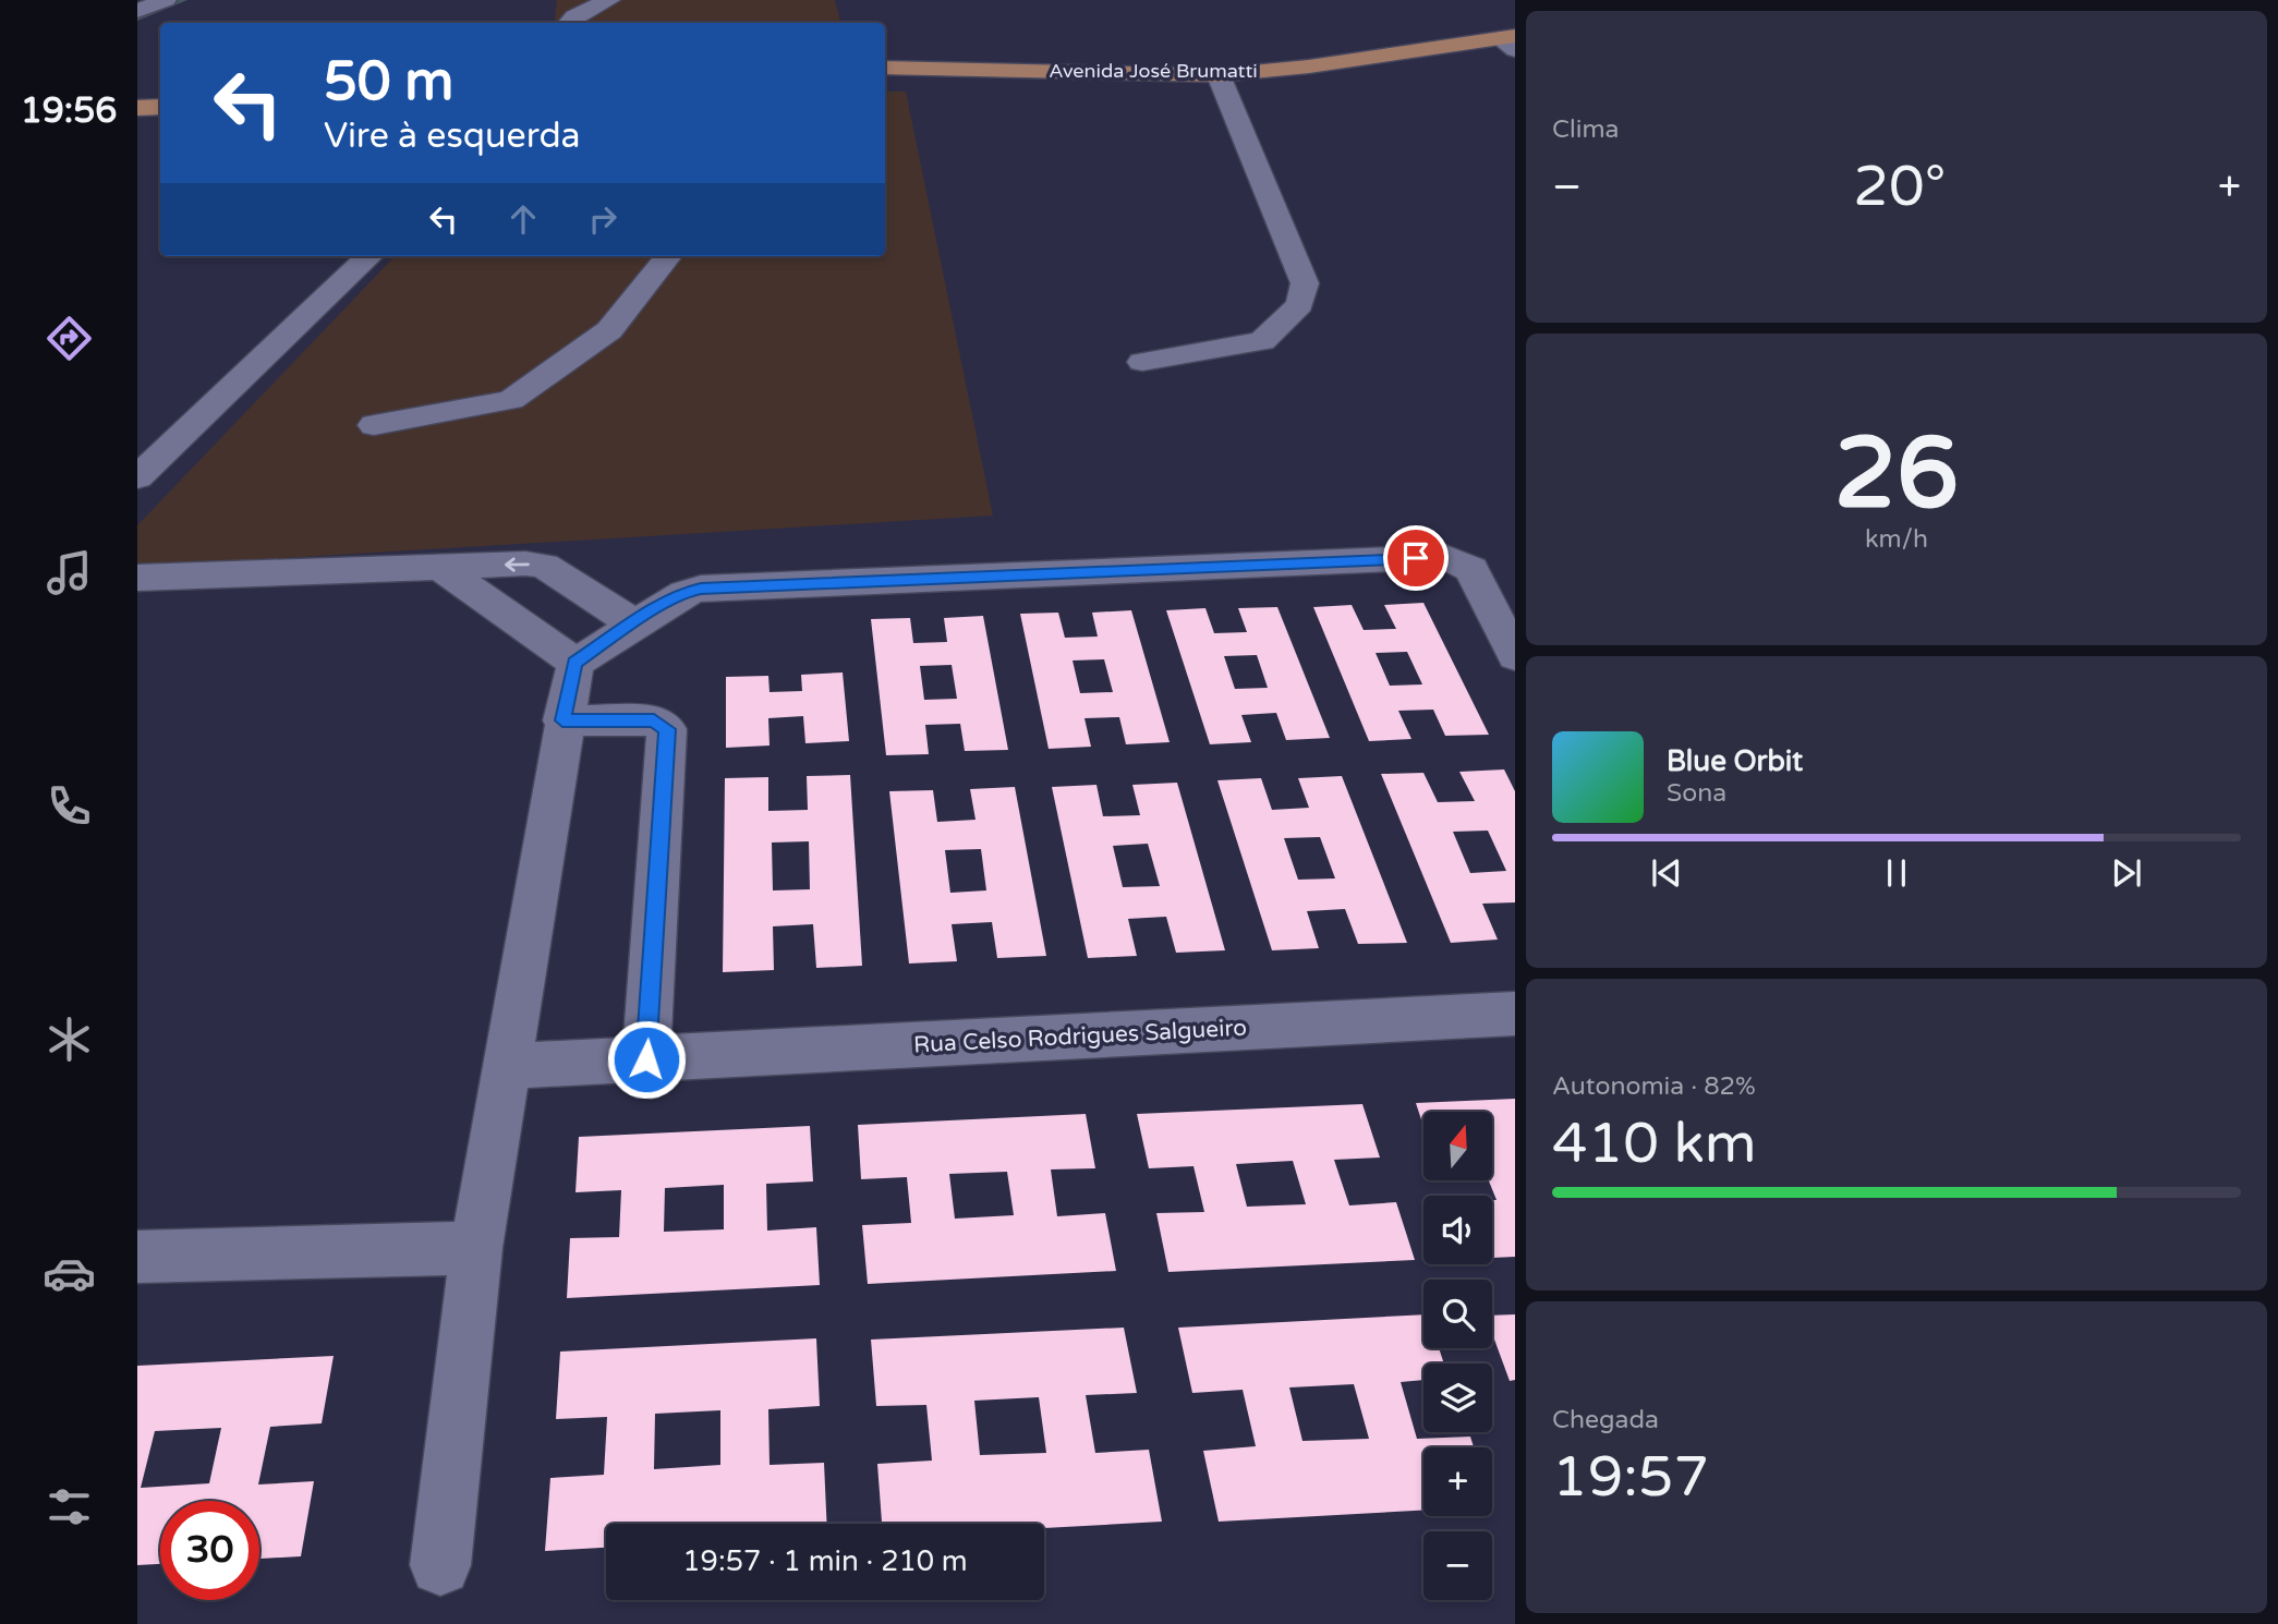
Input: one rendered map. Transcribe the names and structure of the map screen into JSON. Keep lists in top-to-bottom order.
{
  "streets": {
    "main road": ["Avenida José Brumatti"],
    "street": ["Rua Celso Rodrigues Salgueiro"]
  },
  "north": "top",
  "page": {
    "tabs": "19:56",
    "tile": [
      "Clima",
      ["26", "km/h"],
      ["Autonomia · 82%", "410 km"],
      ["Chegada", "19:57"]
    ],
    "turn": ["50 m", "Vire à esquerda"],
    "heat": ["−", "20°", "+"],
    "song": ["Blue Orbit", "Sona"],
    "map_buttons": ["+", "−"],
    "limit": "30",
    "trip": "19:57 · 1 min · 210 m"
  }
}
